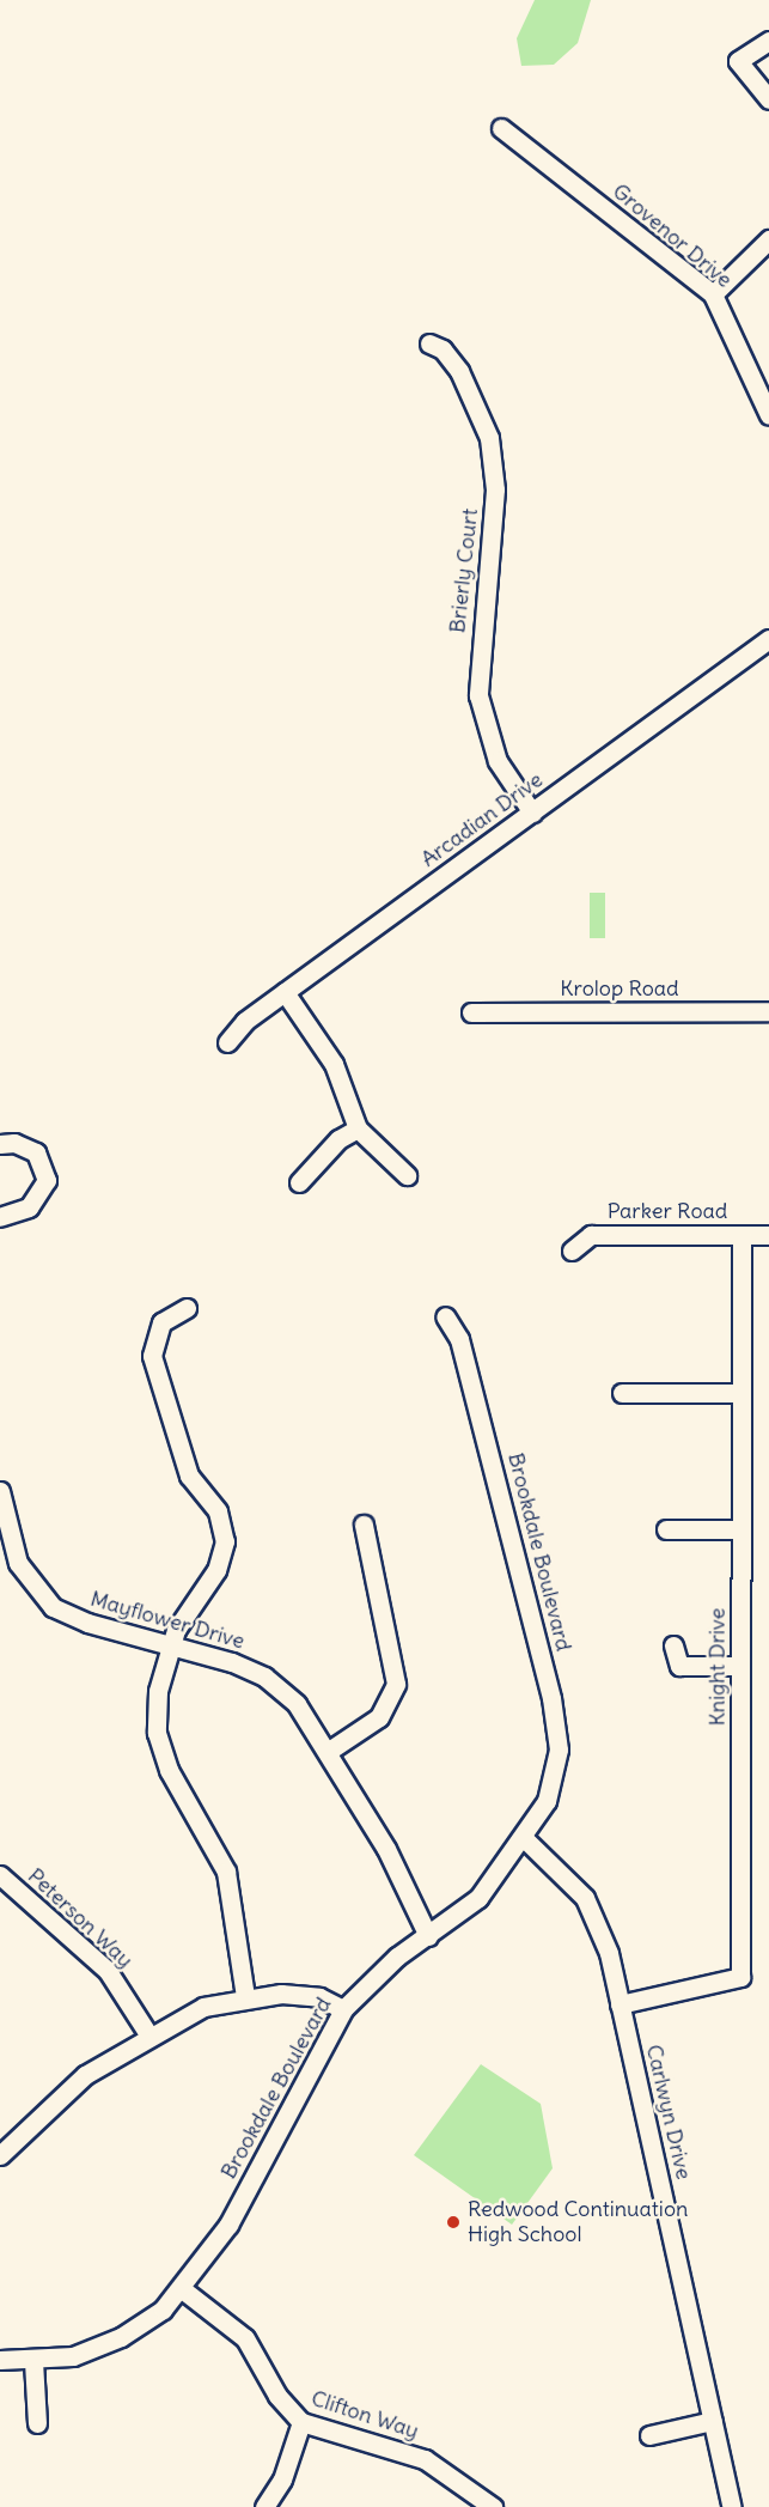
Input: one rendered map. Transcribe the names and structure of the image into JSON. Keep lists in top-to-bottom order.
{
  "streets": {
    "street": [
      "Grovenor Drive",
      "Brierly Court",
      "Arcadian Drive",
      "Krolop Road",
      "Parker Road",
      "Brookdale Boulevard",
      "Mayflower Drive",
      "Knight Drive",
      "Peterson Way",
      "Carlwyn Drive",
      "Clifton Way"
    ]
  },
  "crossings": [
    ["Brierly Court", "Arcadian Drive"],
    ["Parker Road", "Knight Drive"],
    ["Brookdale Boulevard", "Mayflower Drive"],
    ["Brookdale Boulevard", "Carlwyn Drive"],
    ["Brookdale Boulevard", "Clifton Way"],
    ["Knight Drive", "Carlwyn Drive"]
  ],
  "places": ["Redwood Continuation High School"]
}
